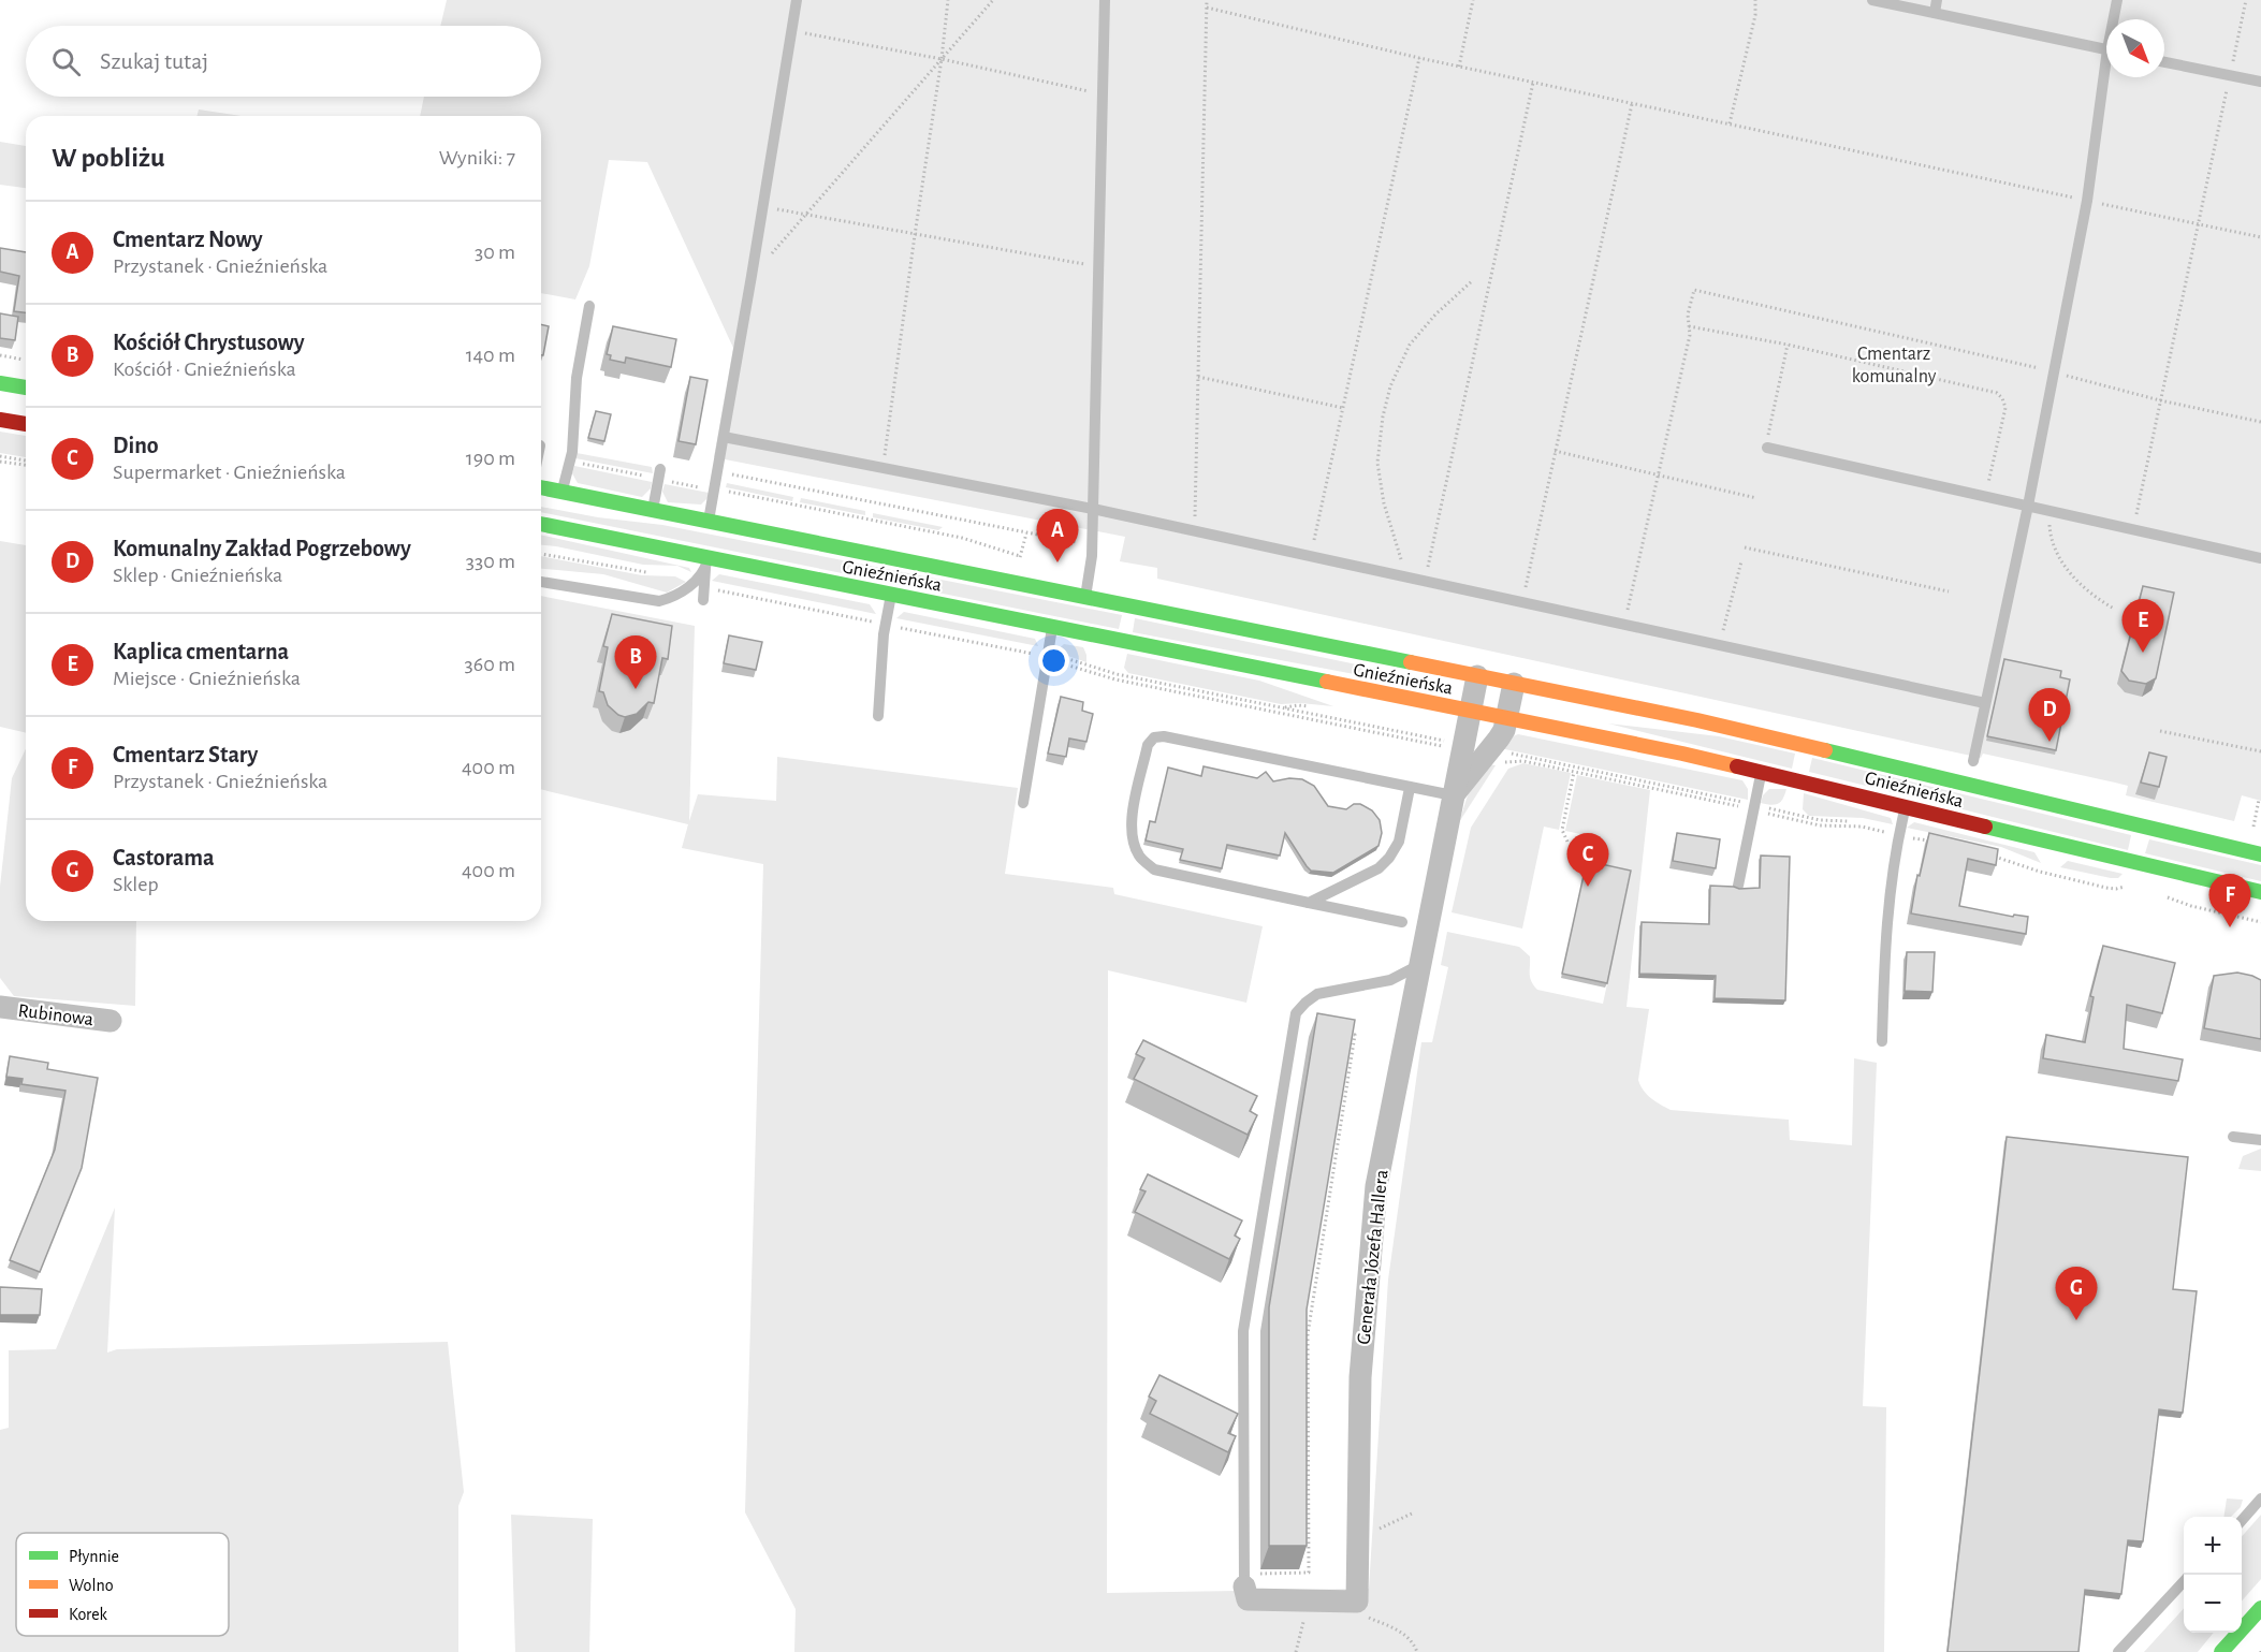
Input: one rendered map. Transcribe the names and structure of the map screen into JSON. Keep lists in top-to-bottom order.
{
  "streets": {
    "main road": ["Gnieźnieńska"],
    "street": ["Rubinowa", "Generała Józefa Hallera"]
  },
  "crossings": [
    ["Gnieźnieńska", "Generała Józefa Hallera"]
  ],
  "parks": ["Cmentarz komunalny"],
  "legend": ["Płynnie", "Wolno", "Korek"],
  "north": "bottom right",
  "page": {
    "search": "Szukaj tutaj",
    "heading": ["W pobliżu", "Wyniki: 7"],
    "list": [
      {
        "mark": "A",
        "name": "Cmentarz Nowy",
        "note": "Przystanek · Gnieźnieńska",
        "value": "30 m"
      },
      {
        "mark": "B",
        "name": "Kościół Chrystusowy",
        "note": "Kościół · Gnieźnieńska",
        "value": "140 m"
      },
      {
        "mark": "C",
        "name": "Dino",
        "note": "Supermarket · Gnieźnieńska",
        "value": "190 m"
      },
      {
        "mark": "D",
        "name": "Komunalny Zakład Pogrzebowy",
        "note": "Sklep · Gnieźnieńska",
        "value": "330 m"
      },
      {
        "mark": "E",
        "name": "Kaplica cmentarna",
        "note": "Miejsce · Gnieźnieńska",
        "value": "360 m"
      },
      {
        "mark": "F",
        "name": "Cmentarz Stary",
        "note": "Przystanek · Gnieźnieńska",
        "value": "400 m"
      },
      {
        "mark": "G",
        "name": "Castorama",
        "note": "Sklep",
        "value": "400 m"
      }
    ],
    "pins": [
      "A",
      "E",
      "B",
      "D",
      "C",
      "F",
      "G"
    ],
    "map_buttons": ["+", "−"]
  }
}
